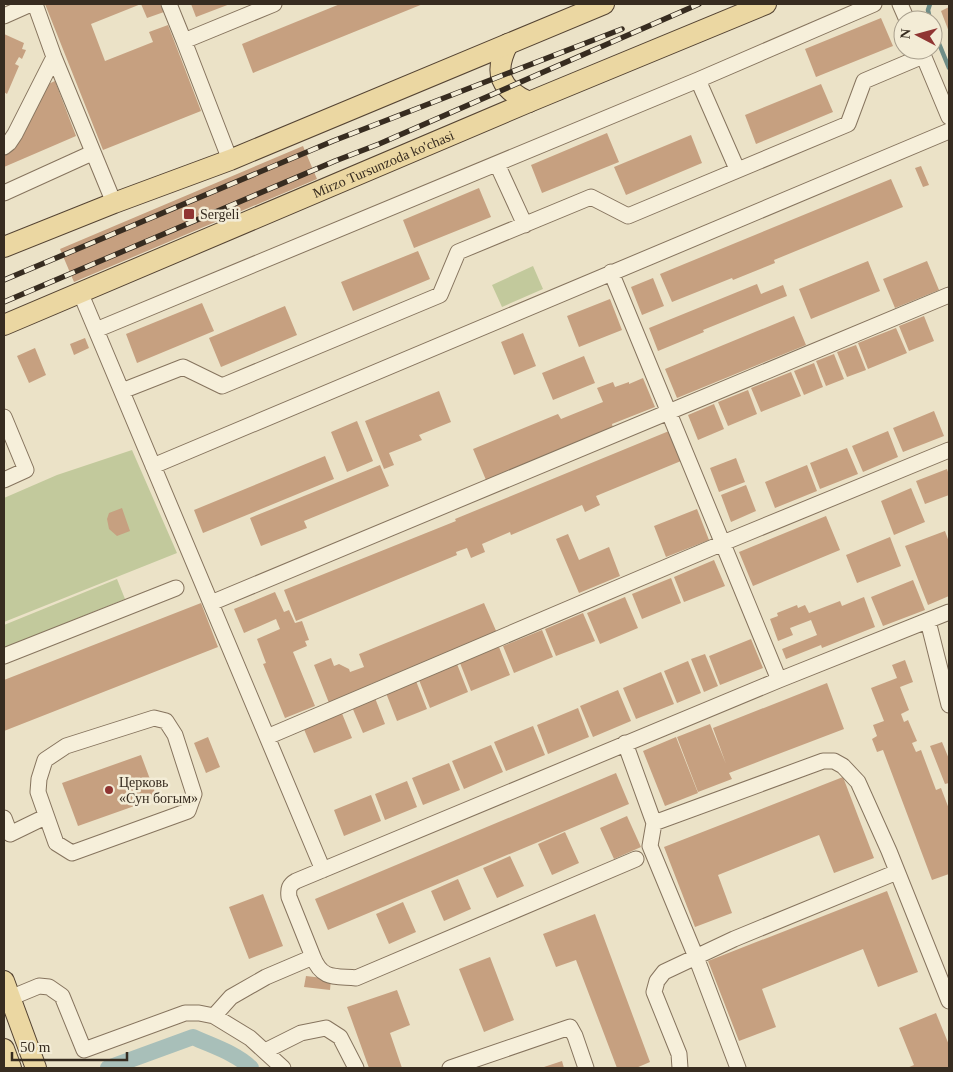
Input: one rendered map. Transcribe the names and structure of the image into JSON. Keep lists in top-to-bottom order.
{
  "streets": {
    "main road": ["Mirzo Tursunzoda ko'chasi"]
  },
  "places": {
    "transit": ["Sergeli"],
    "other": ["Церковь «Сун богым»"]
  },
  "scale_bar": "50 m",
  "north": "left"
}
